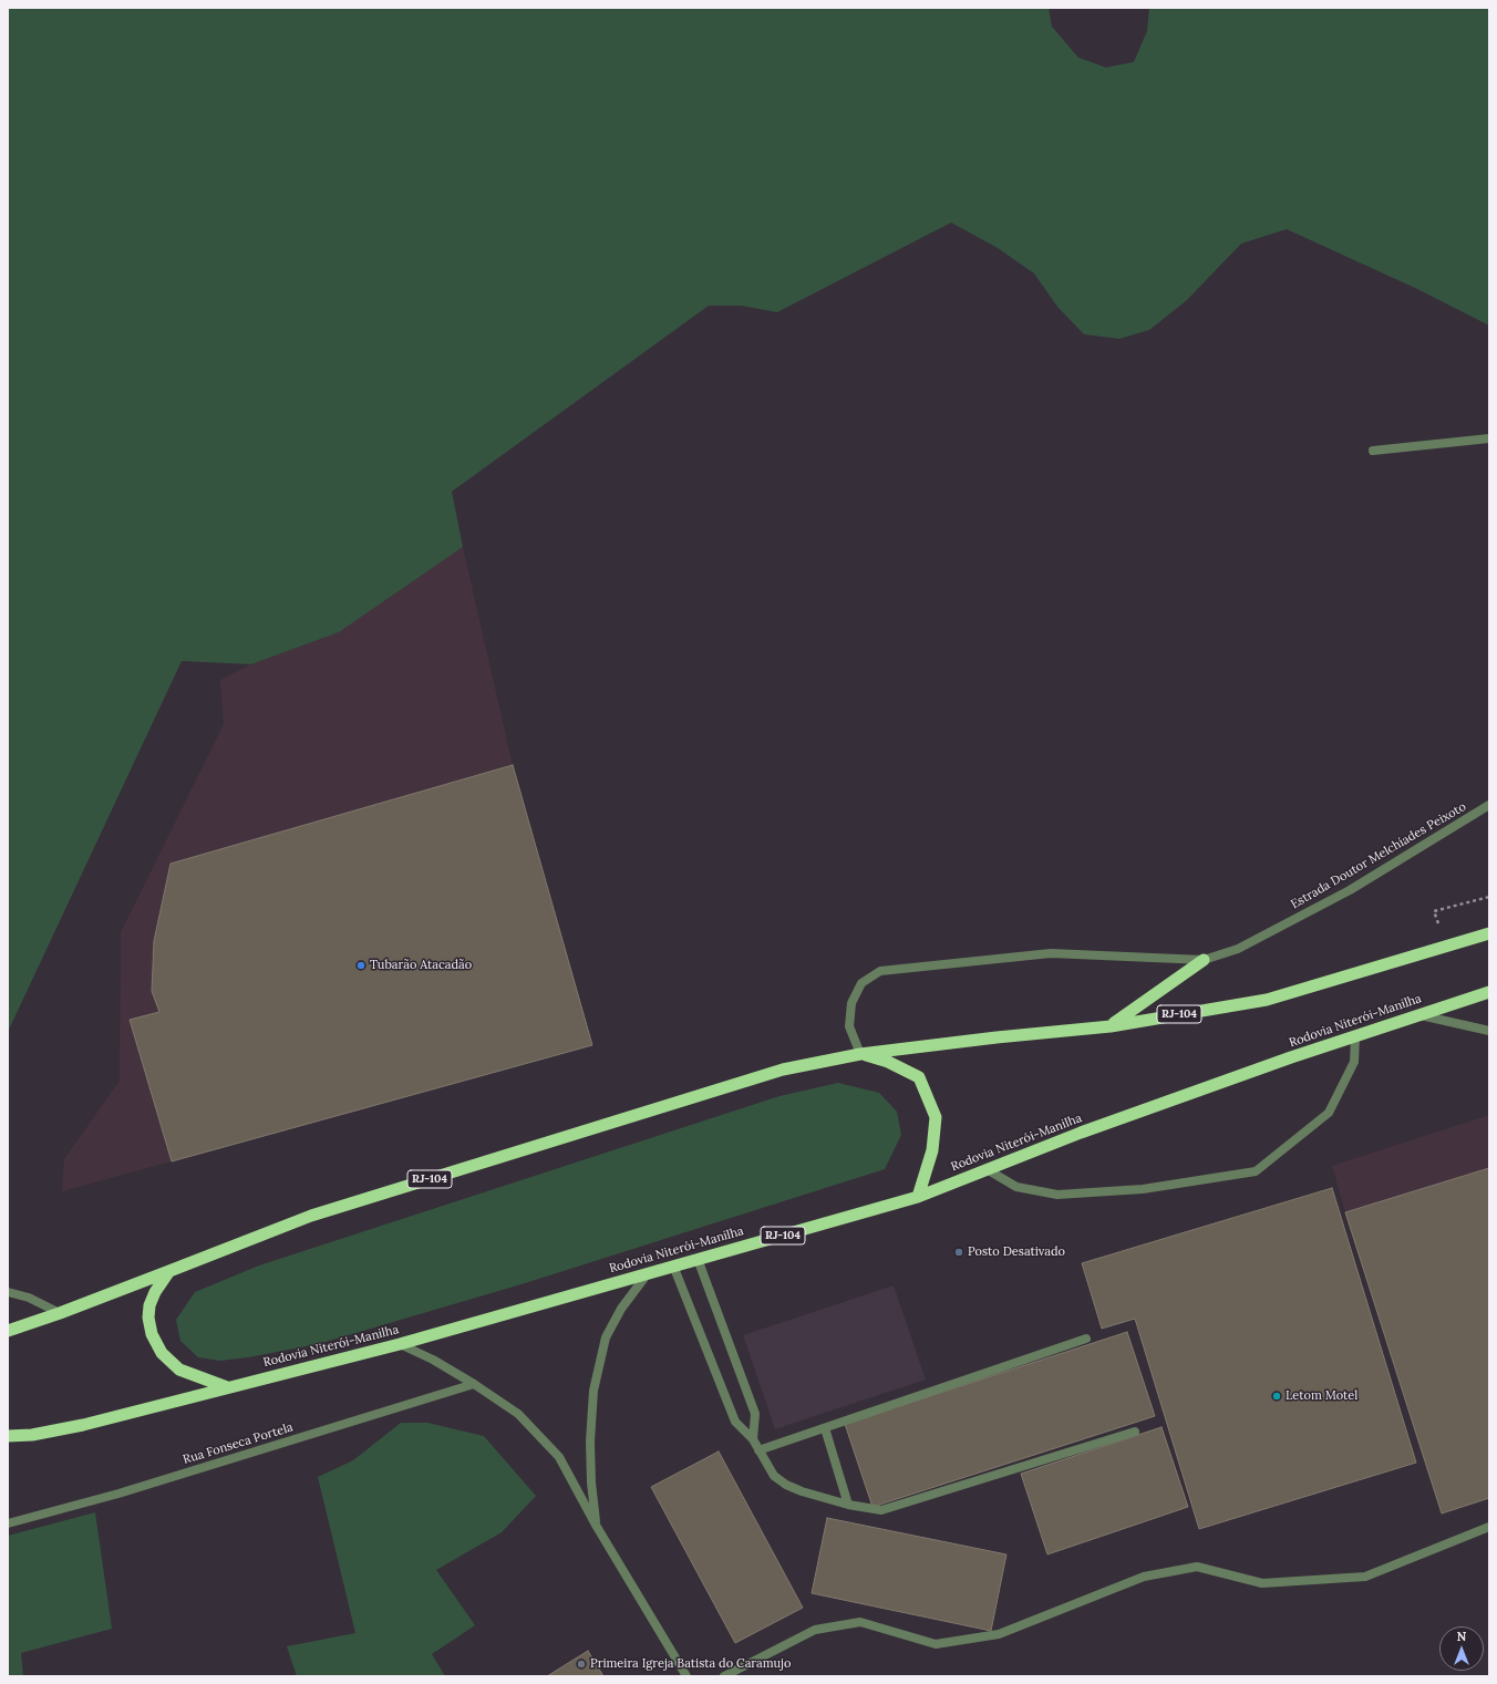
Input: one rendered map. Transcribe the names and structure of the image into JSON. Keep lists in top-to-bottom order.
{
  "streets": {
    "highway": ["RJ-104", "Rodovia Niterói-Manilha"],
    "street": ["Estrada Doutor Melchíades Peixoto", "Rua Fonseca Portela"]
  },
  "crossings": [
    ["Estrada Doutor Melchíades Peixoto", "RJ-104"]
  ],
  "places": [
    "Tubarão Atacadão",
    "Posto Desativado",
    "Letom Motel",
    "Primeira Igreja Batista do Caramujo"
  ],
  "north": "top"
}
